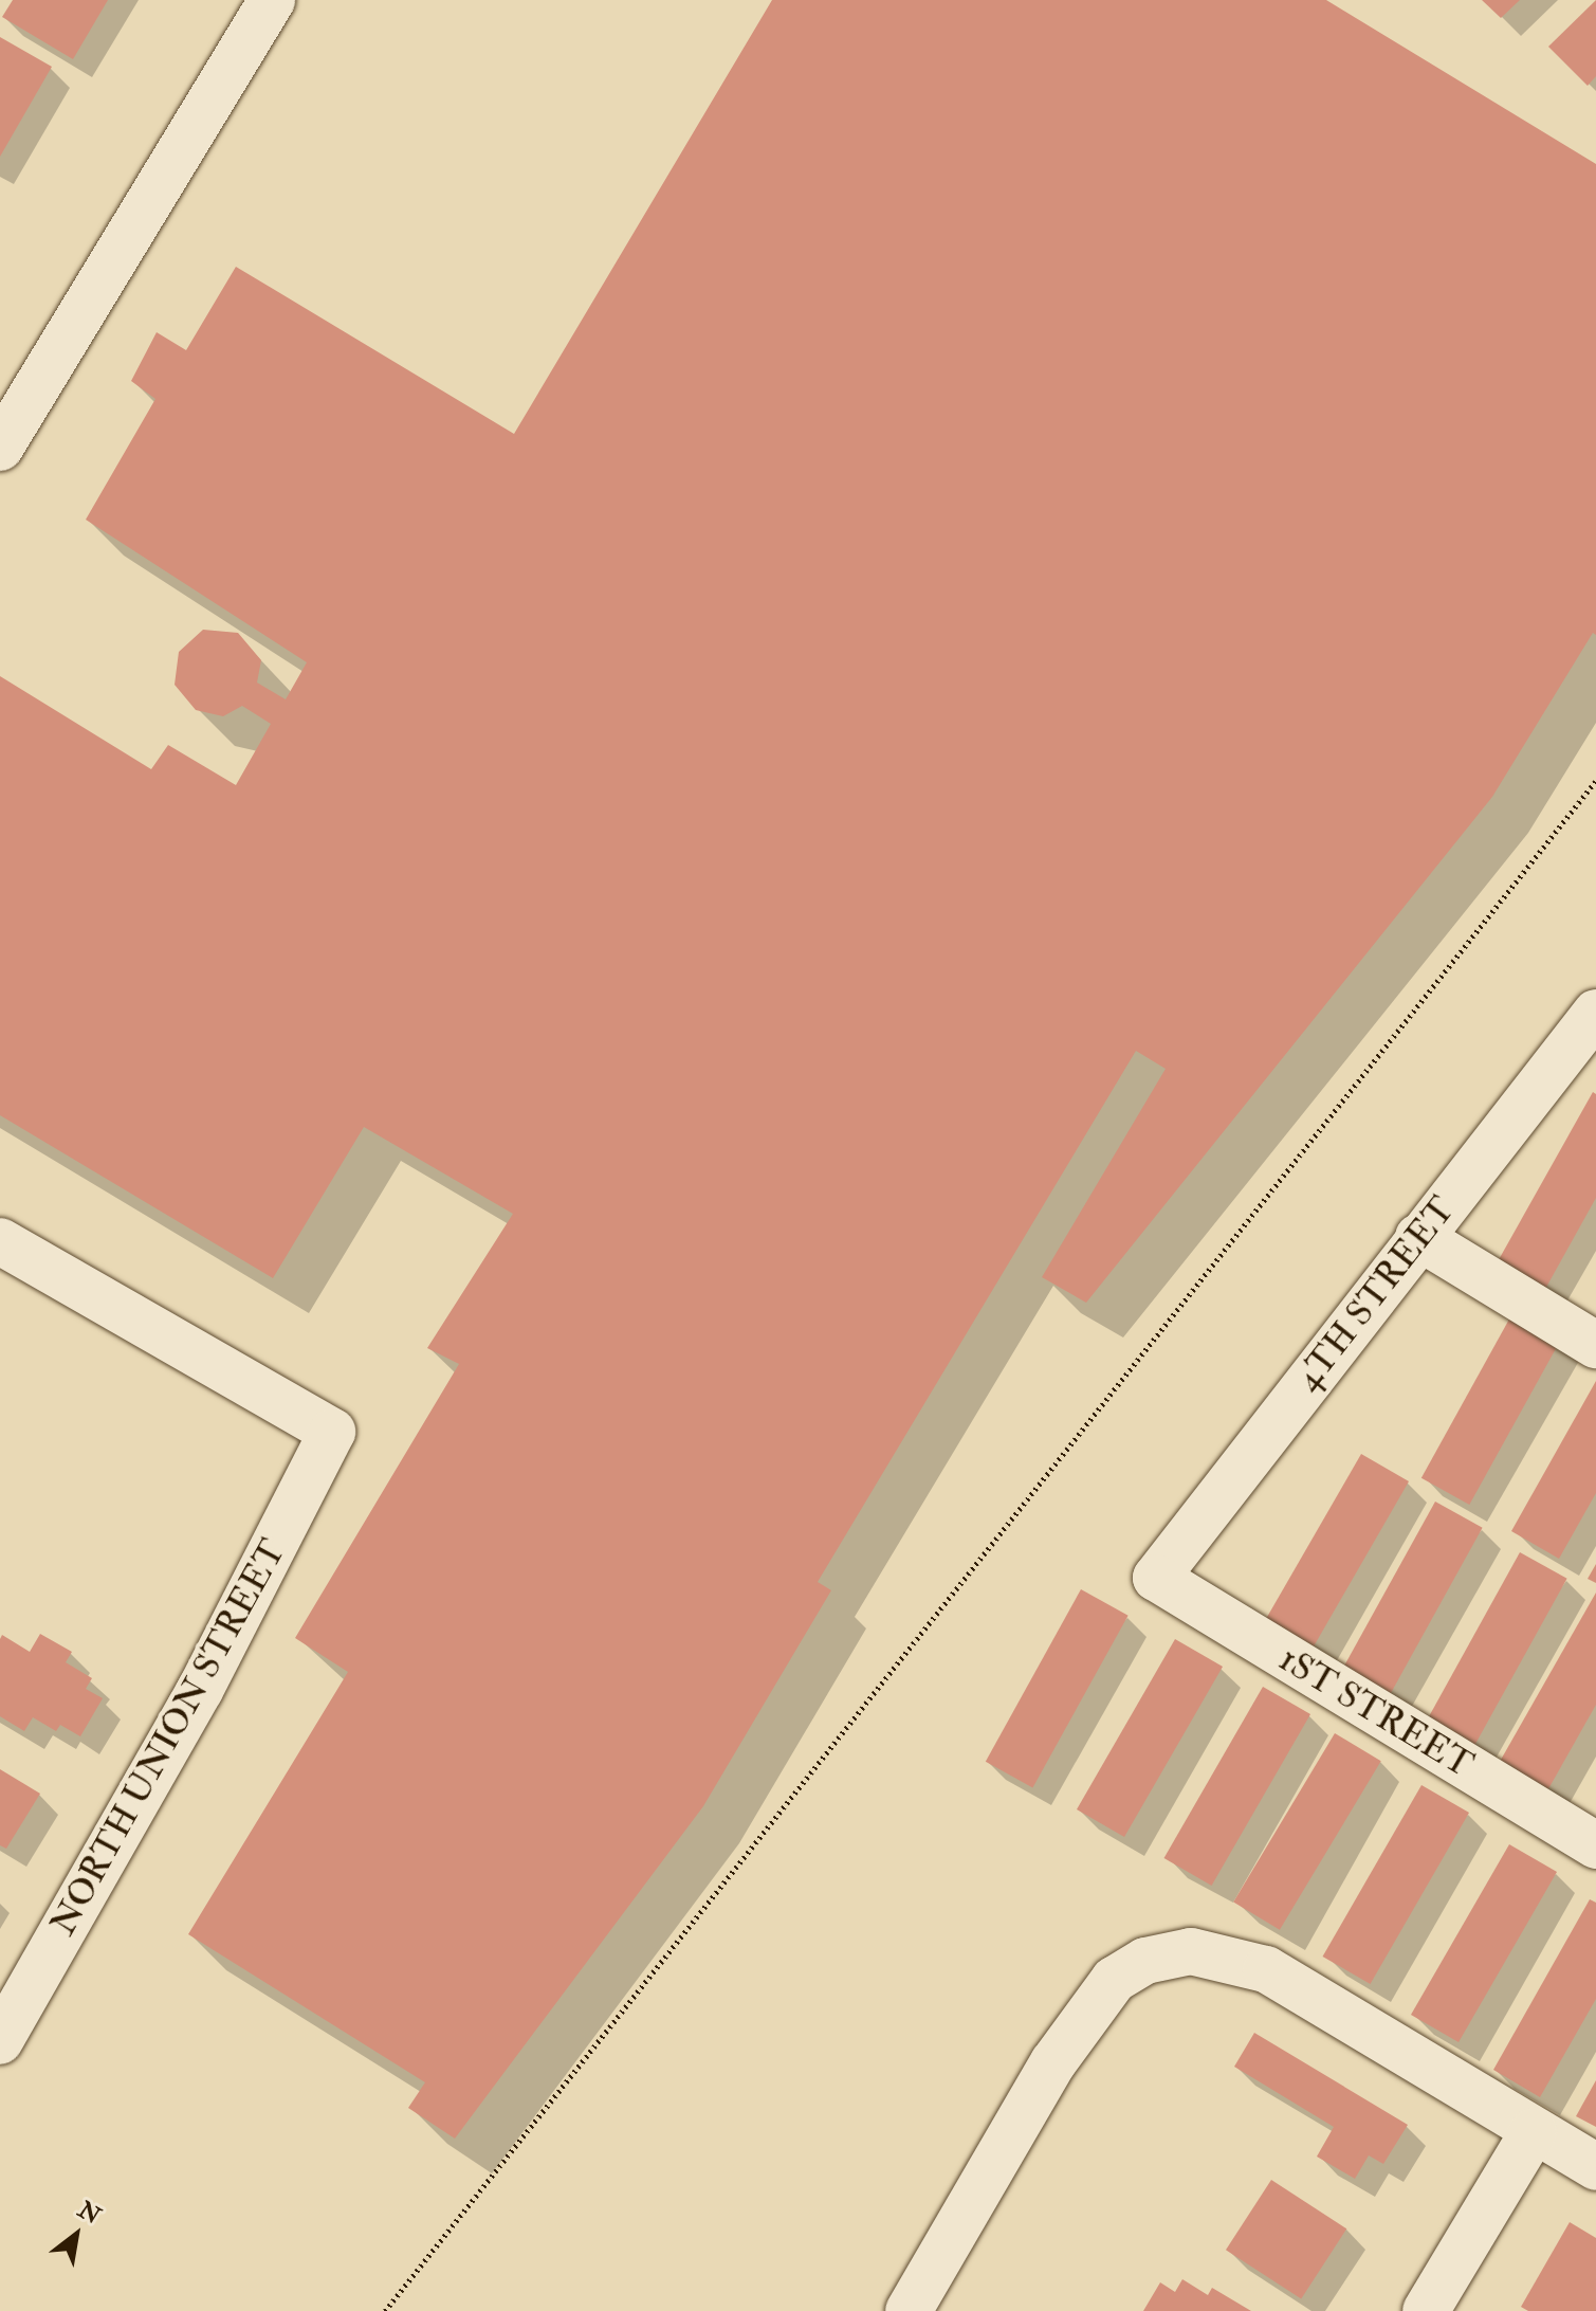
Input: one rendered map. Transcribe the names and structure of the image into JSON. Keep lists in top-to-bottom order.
{
  "streets": {
    "street": ["4TH STREET", "1ST STREET", "NORTH UNION STREET"]
  },
  "crossings": [
    ["4TH STREET", "1ST STREET"]
  ],
  "north": "top right"
}
